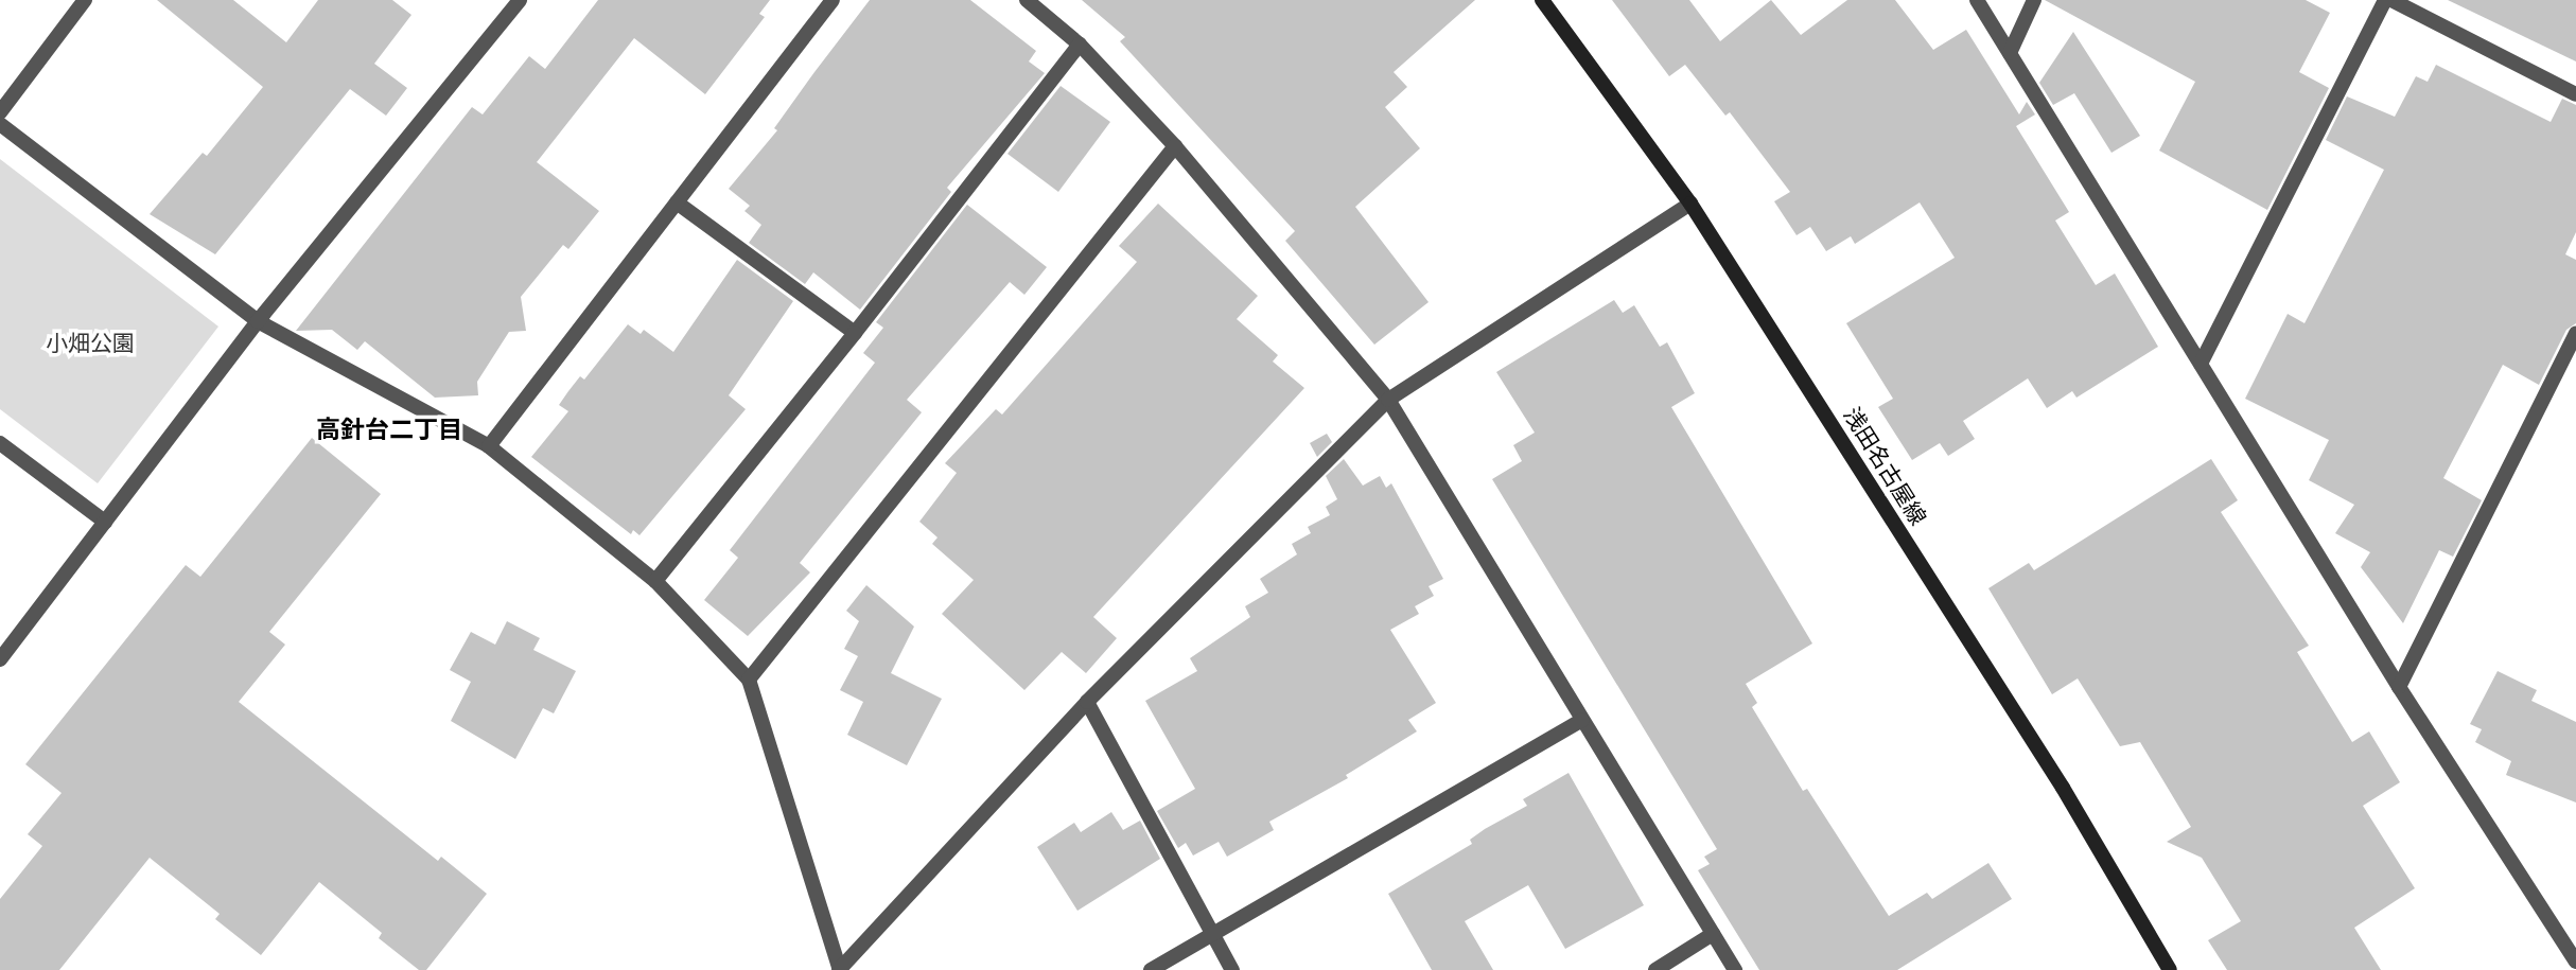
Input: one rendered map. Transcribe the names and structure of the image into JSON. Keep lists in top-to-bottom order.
{
  "streets": {
    "main road": ["浅田名古屋線"]
  },
  "districts": ["高針台二丁目"],
  "parks": ["小畑公園"]
}
